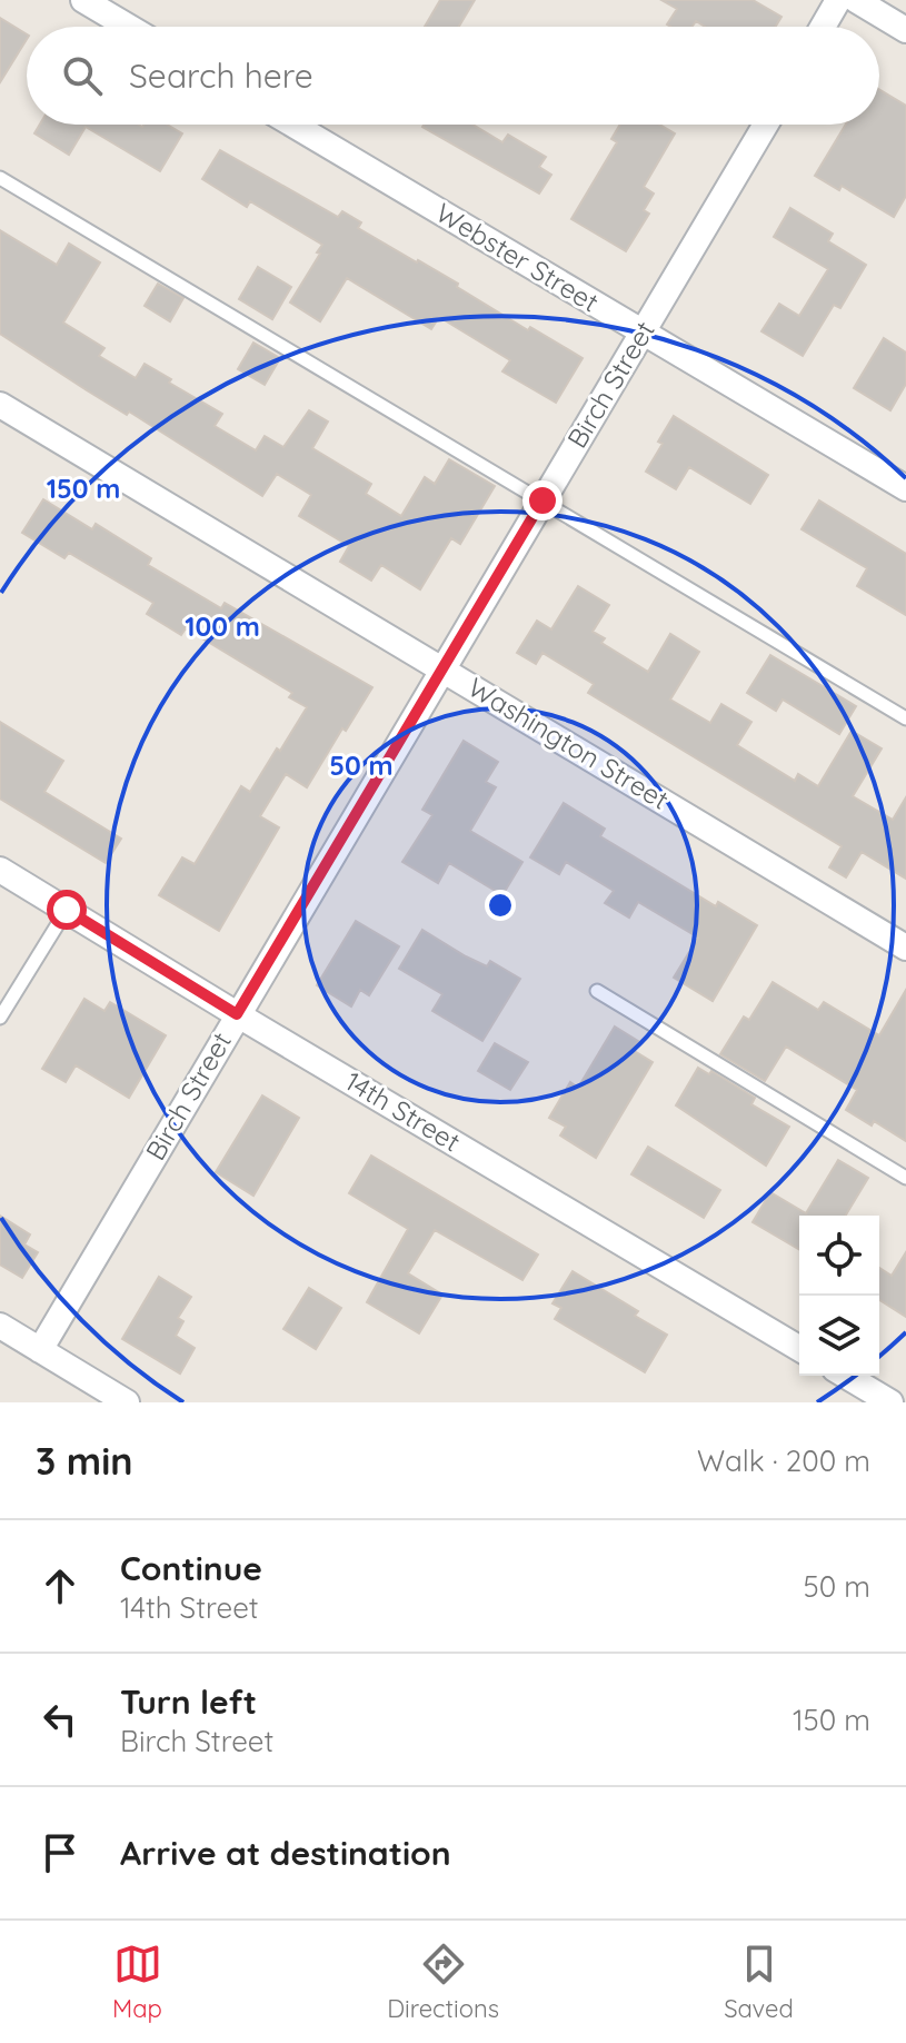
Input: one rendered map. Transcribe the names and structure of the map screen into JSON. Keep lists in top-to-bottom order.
{
  "streets": {
    "street": [
      "Webster Street",
      "Birch Street",
      "Washington Street",
      "14th Street"
    ]
  },
  "crossings": [
    ["Webster Street", "Birch Street"],
    ["Birch Street", "Washington Street"],
    ["Birch Street", "14th Street"]
  ],
  "page": {
    "search": "Search here",
    "heading": ["3 min", "Walk · 200 m"],
    "list": [
      ["Continue", "14th Street", "50 m"],
      ["Turn left", "Birch Street", "150 m"],
      "Arrive at destination"
    ],
    "nav": ["Map", "Directions", "Saved"]
  },
  "rings": ["150 m", "100 m", "50 m"]
}
